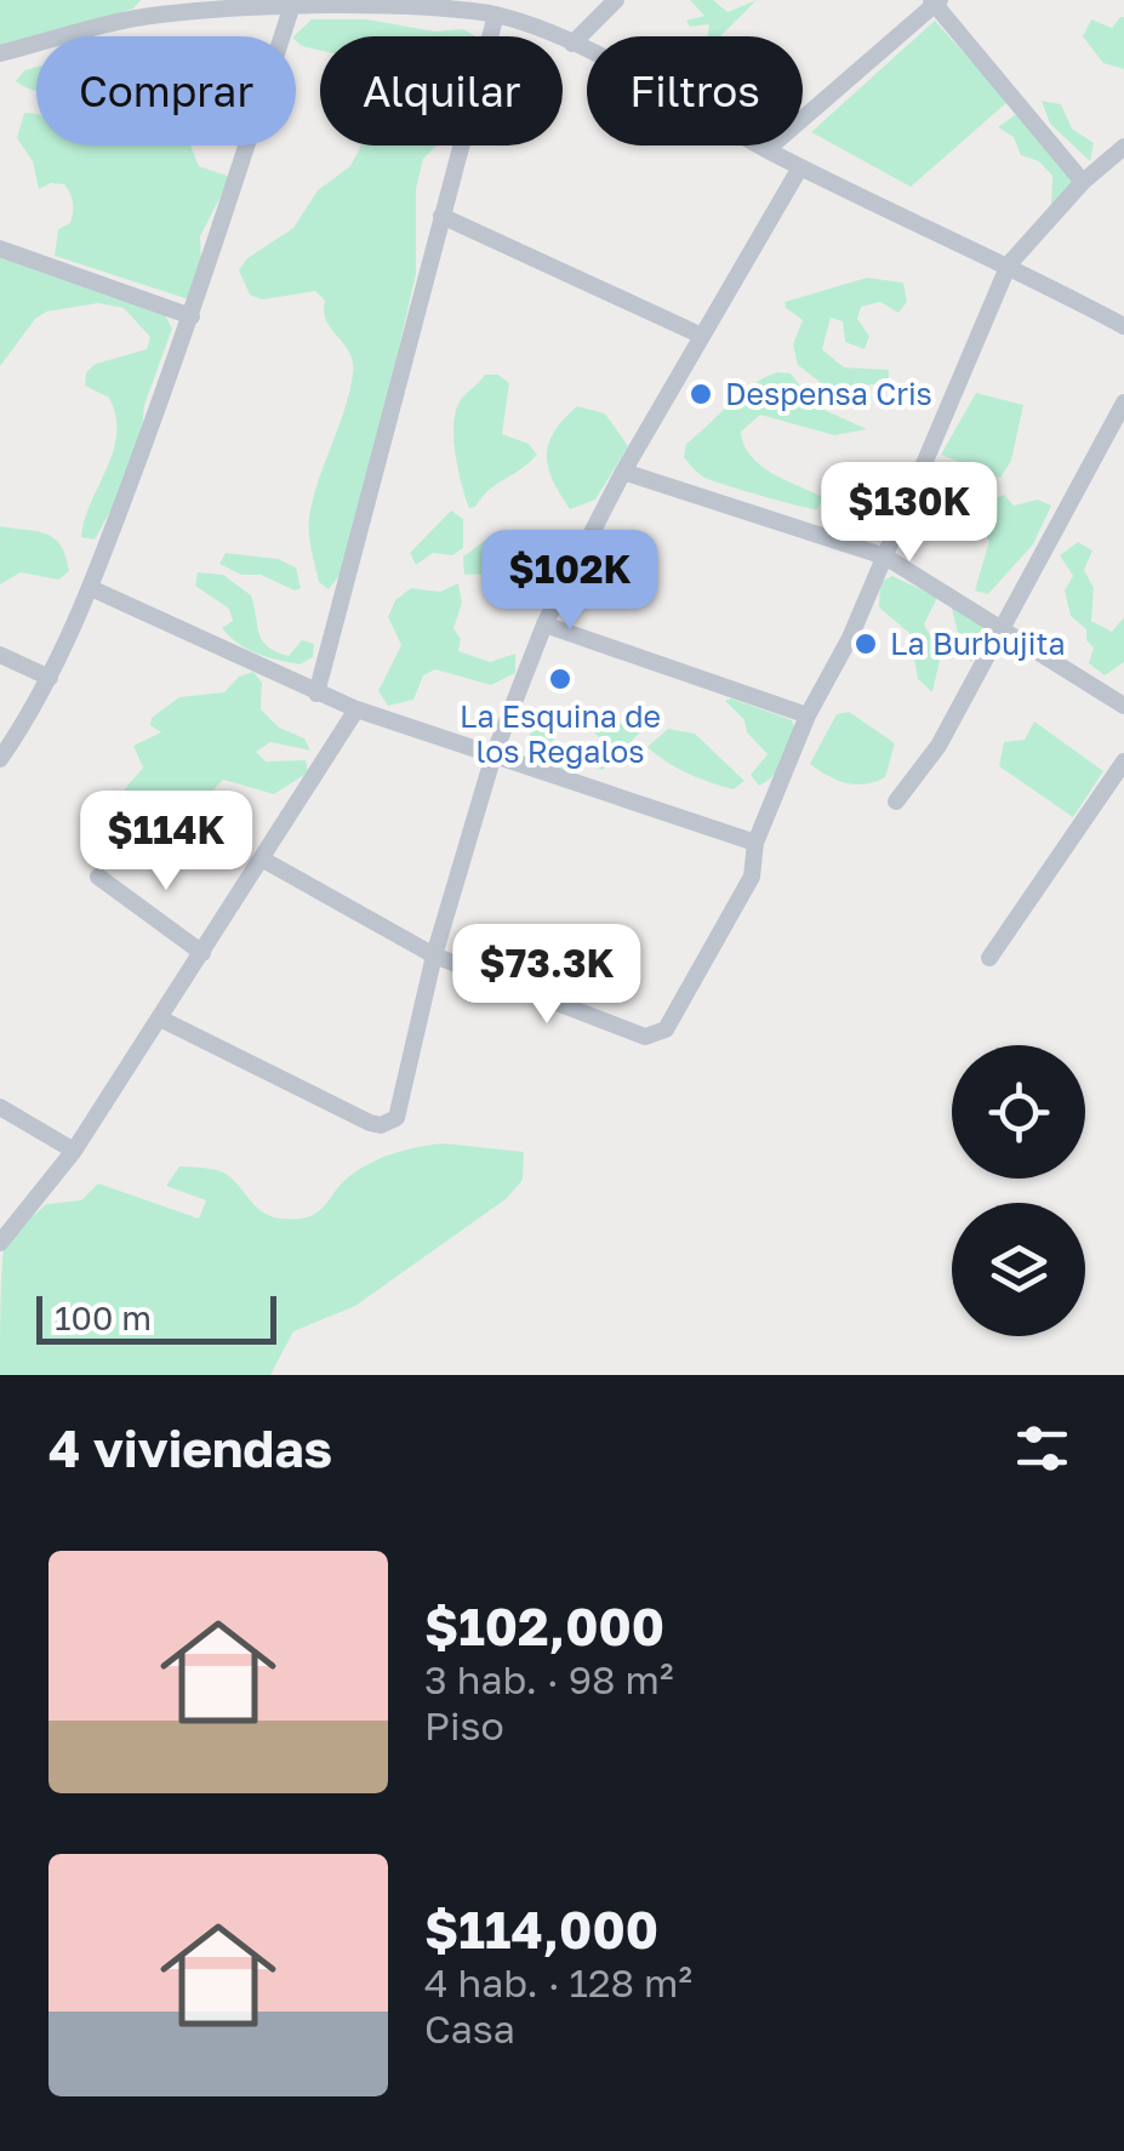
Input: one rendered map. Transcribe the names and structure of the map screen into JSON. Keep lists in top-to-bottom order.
{
  "places": ["Despensa Cris", "La Burbujita", "La Esquina de los Regalos"],
  "scale_bar": "100 m",
  "page": {
    "chip": ["Comprar", "Alquilar", "Filtros"],
    "price": [
      "$130K",
      "$102K",
      "$114K",
      "$73.3K"
    ],
    "scale": "100 m",
    "heading": "4 viviendas",
    "list": [
      {
        "name": "$102,000",
        "note": "3 hab. · 98 m² · Piso"
      },
      {
        "name": "$114,000",
        "note": "4 hab. · 128 m² · Casa"
      }
    ]
  }
}
